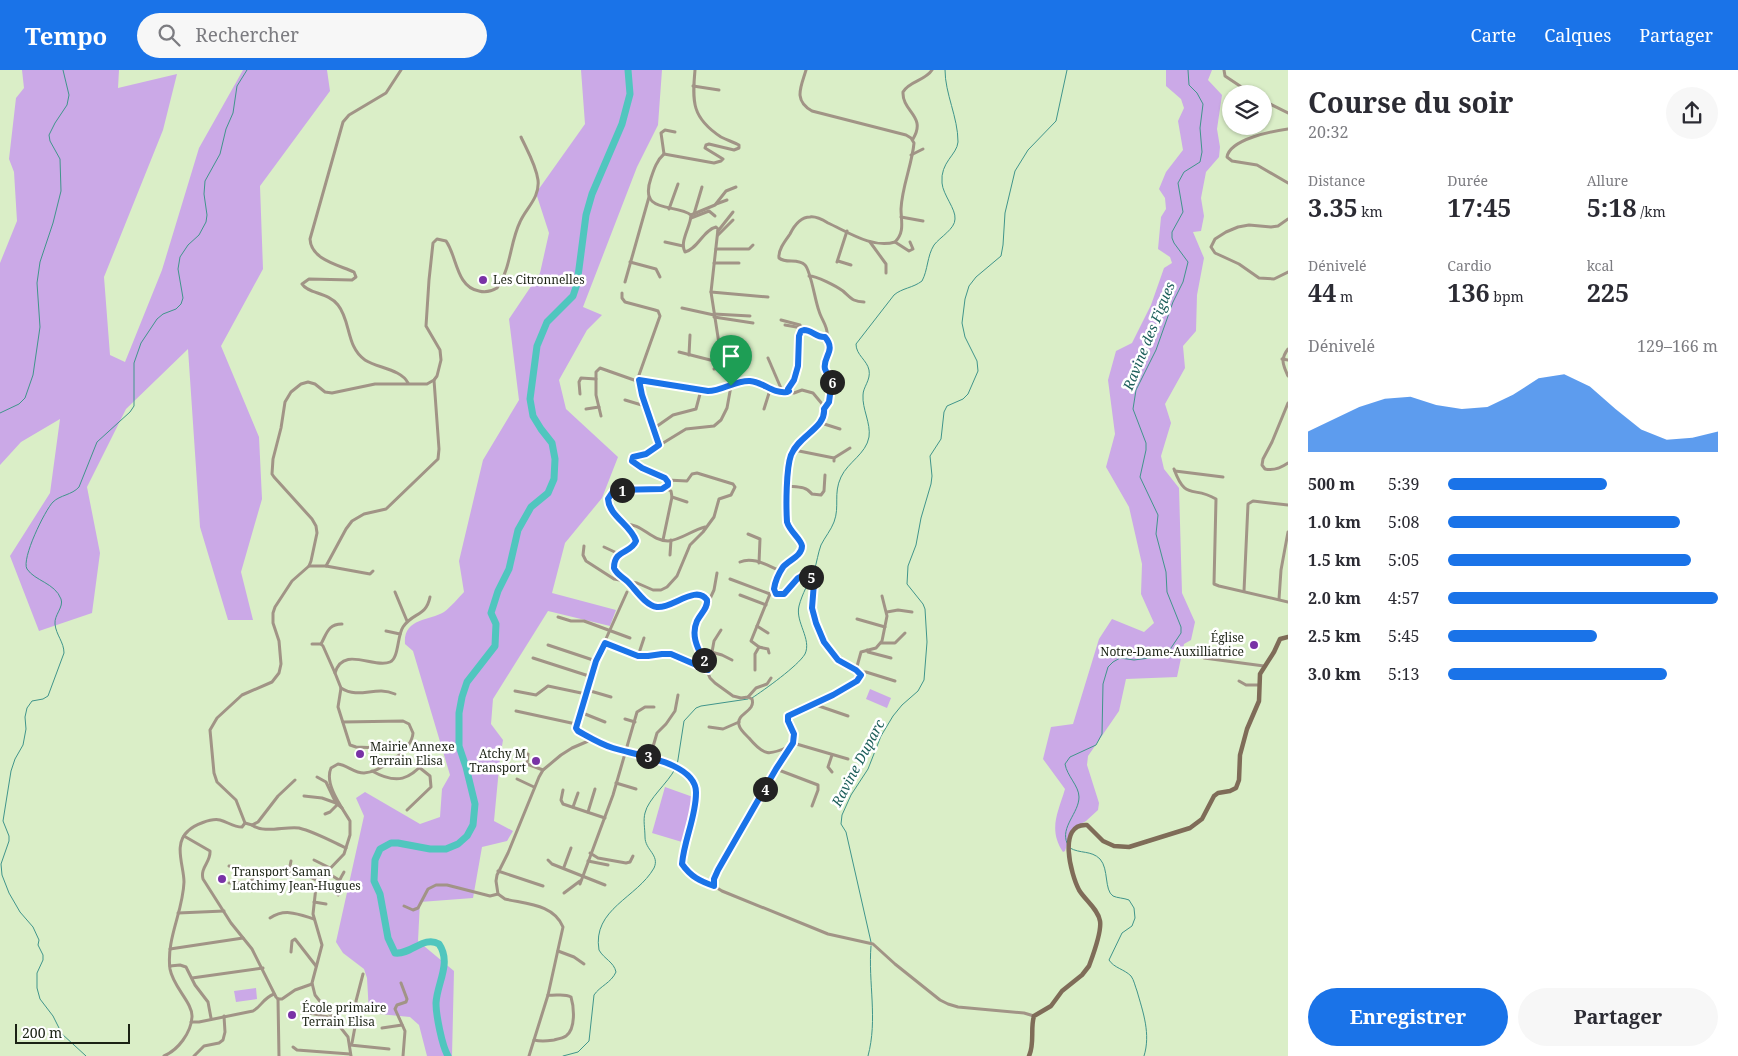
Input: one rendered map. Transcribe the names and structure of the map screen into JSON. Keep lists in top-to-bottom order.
{
  "water": ["Ravine des Figues", "Ravine Duparc"],
  "places": [
    "Les Citronnelles",
    "Église Notre-Dame-Auxilliatrice",
    "Mairie Annexe Terrain Elisa",
    "Atchy M Transport",
    "Transport Saman Latchimy Jean-Hugues",
    "École primaire Terrain Elisa"
  ],
  "scale_bar": "200 m",
  "page": {
    "header": "Tempo",
    "search": "Rechercher",
    "nav": ["Carte", "Calques", "Partager"],
    "heading": ["Course du soir", "20:32"],
    "stats": [
      ["Distance", "3.35 km"],
      ["Durée", "17:45"],
      ["Allure", "5:18 /km"],
      ["Dénivelé", "44 m"],
      ["Cardio", "136 bpm"],
      ["kcal", "225"]
    ],
    "chart": ["Dénivelé", "129–166 m"],
    "pins": [
      "6",
      "1",
      "5",
      "2",
      "3",
      "4"
    ],
    "list": [
      {
        "name": "500 m",
        "note": "5:39"
      },
      {
        "name": "1.0 km",
        "note": "5:08"
      },
      {
        "name": "1.5 km",
        "note": "5:05"
      },
      {
        "name": "2.0 km",
        "note": "4:57"
      },
      {
        "name": "2.5 km",
        "note": "5:45"
      },
      {
        "name": "3.0 km",
        "note": "5:13"
      }
    ],
    "buttons": ["Enregistrer", "Partager"],
    "scale": "200 m"
  }
}
